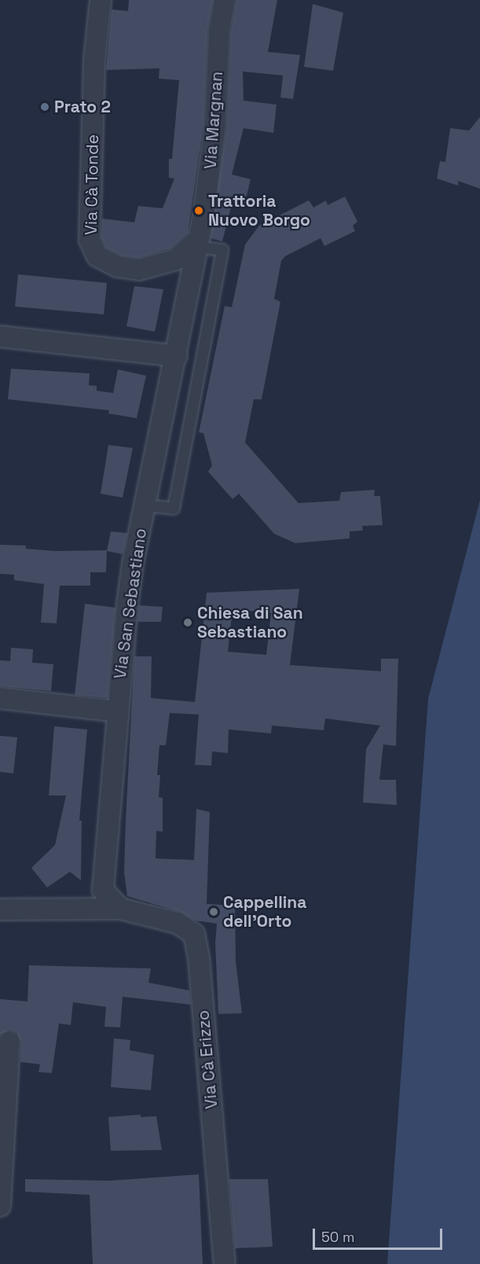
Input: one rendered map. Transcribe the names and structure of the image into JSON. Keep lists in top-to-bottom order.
{
  "streets": {
    "street": [
      "Via Margnan",
      "Via Cà Tonde",
      "Via San Sebastiano",
      "Via Cà Erizzo"
    ]
  },
  "crossings": [
    ["Via Margnan", "Via Cà Tonde"],
    ["Via Margnan", "Via San Sebastiano"],
    ["Via Cà Tonde", "Via San Sebastiano"],
    ["Via San Sebastiano", "Via Cà Erizzo"]
  ],
  "places": [
    "Prato 2",
    "Trattoria Nuovo Borgo",
    "Chiesa di San Sebastiano",
    "Cappellina dell'Orto"
  ],
  "scale_bar": "50 m"
}
